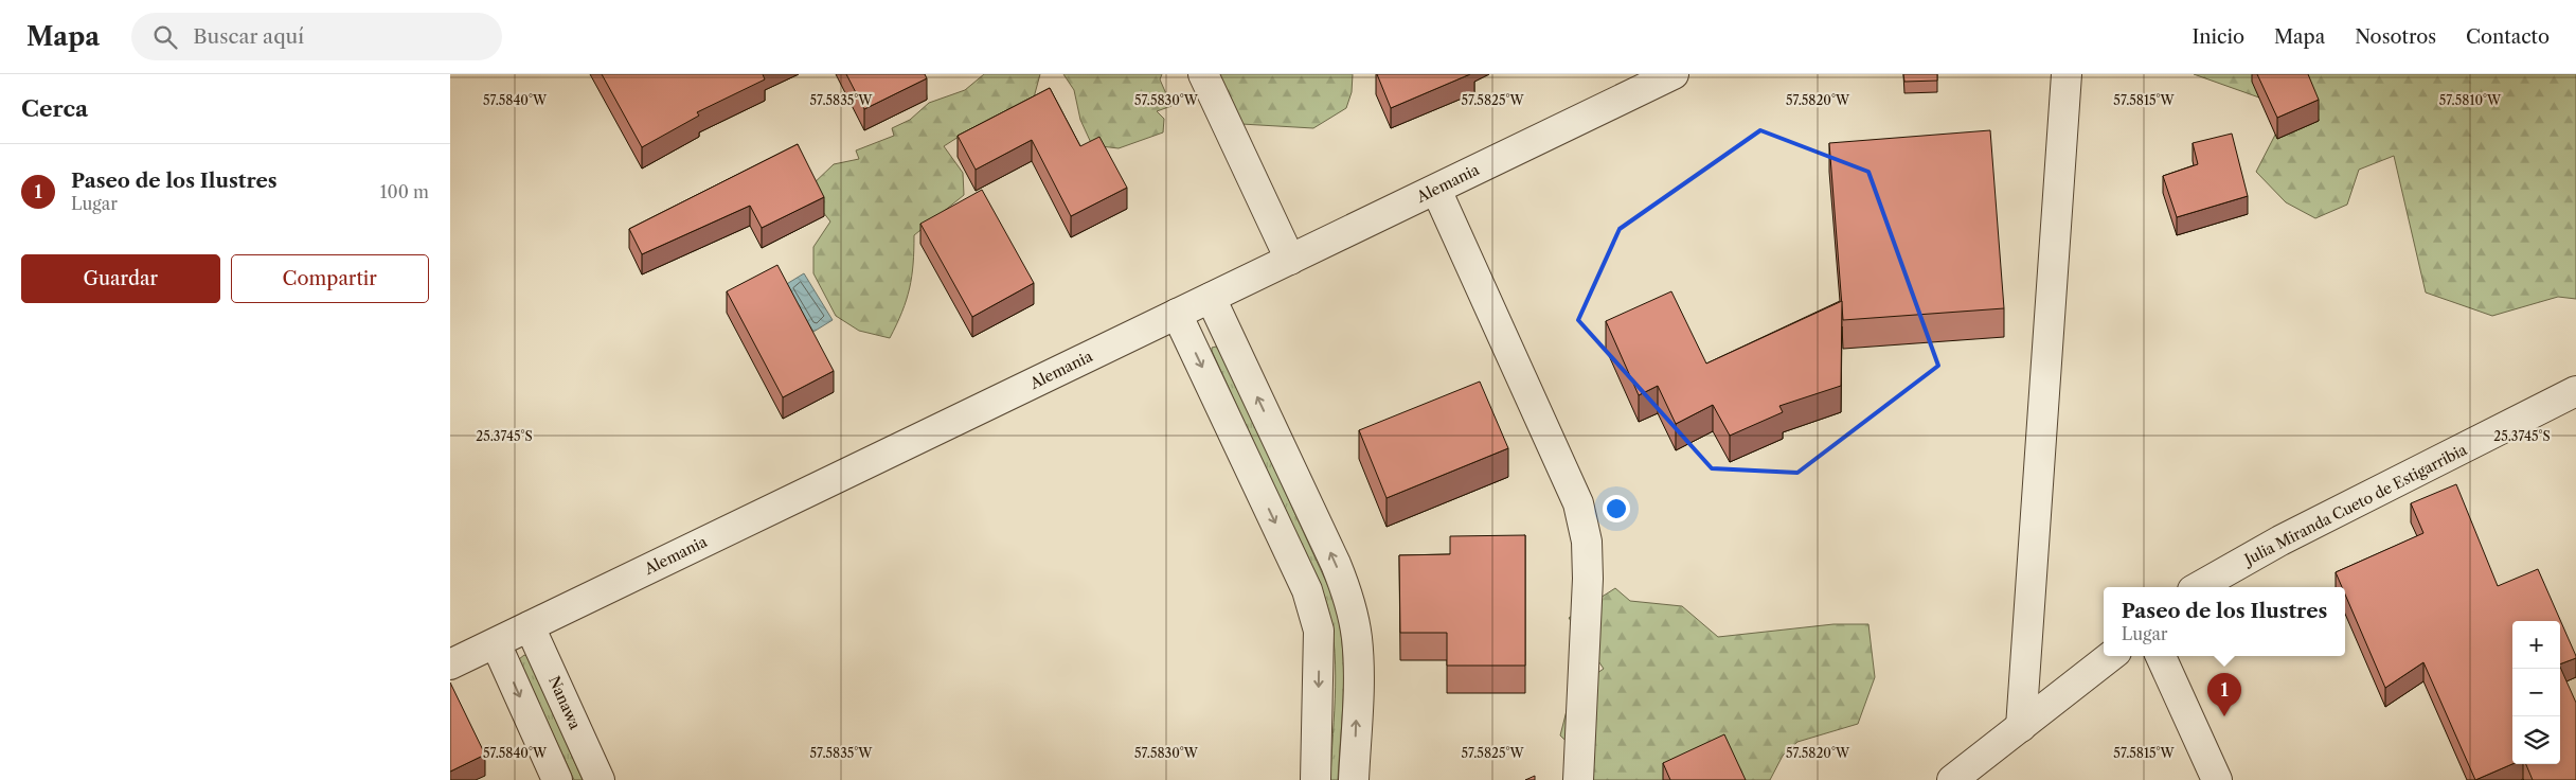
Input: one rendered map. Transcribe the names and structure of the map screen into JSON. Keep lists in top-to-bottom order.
{
  "streets": {
    "street": ["Alemania", "Julia Miranda Cueto de Estigarribia", "Nanawa"]
  },
  "crossings": [
    ["Alemania", "Nanawa"]
  ],
  "page": {
    "header": "Mapa",
    "search": "Buscar aquí",
    "nav": [
      "Inicio",
      "Mapa",
      "Nosotros",
      "Contacto"
    ],
    "heading": "Cerca",
    "list": [
      {
        "mark": "1",
        "name": "Paseo de los Ilustres",
        "note": "Lugar",
        "value": "100 m"
      }
    ],
    "buttons": ["Guardar", "Compartir"],
    "popup": ["Paseo de los Ilustres", "Lugar"],
    "map_buttons": ["+", "−"],
    "pins": "1"
  },
  "coordinates": [
    "57.5840°W",
    "57.5835°W",
    "57.5830°W",
    "57.5825°W",
    "57.5820°W",
    "57.5815°W",
    "57.5810°W",
    "25.3745°S"
  ]
}
